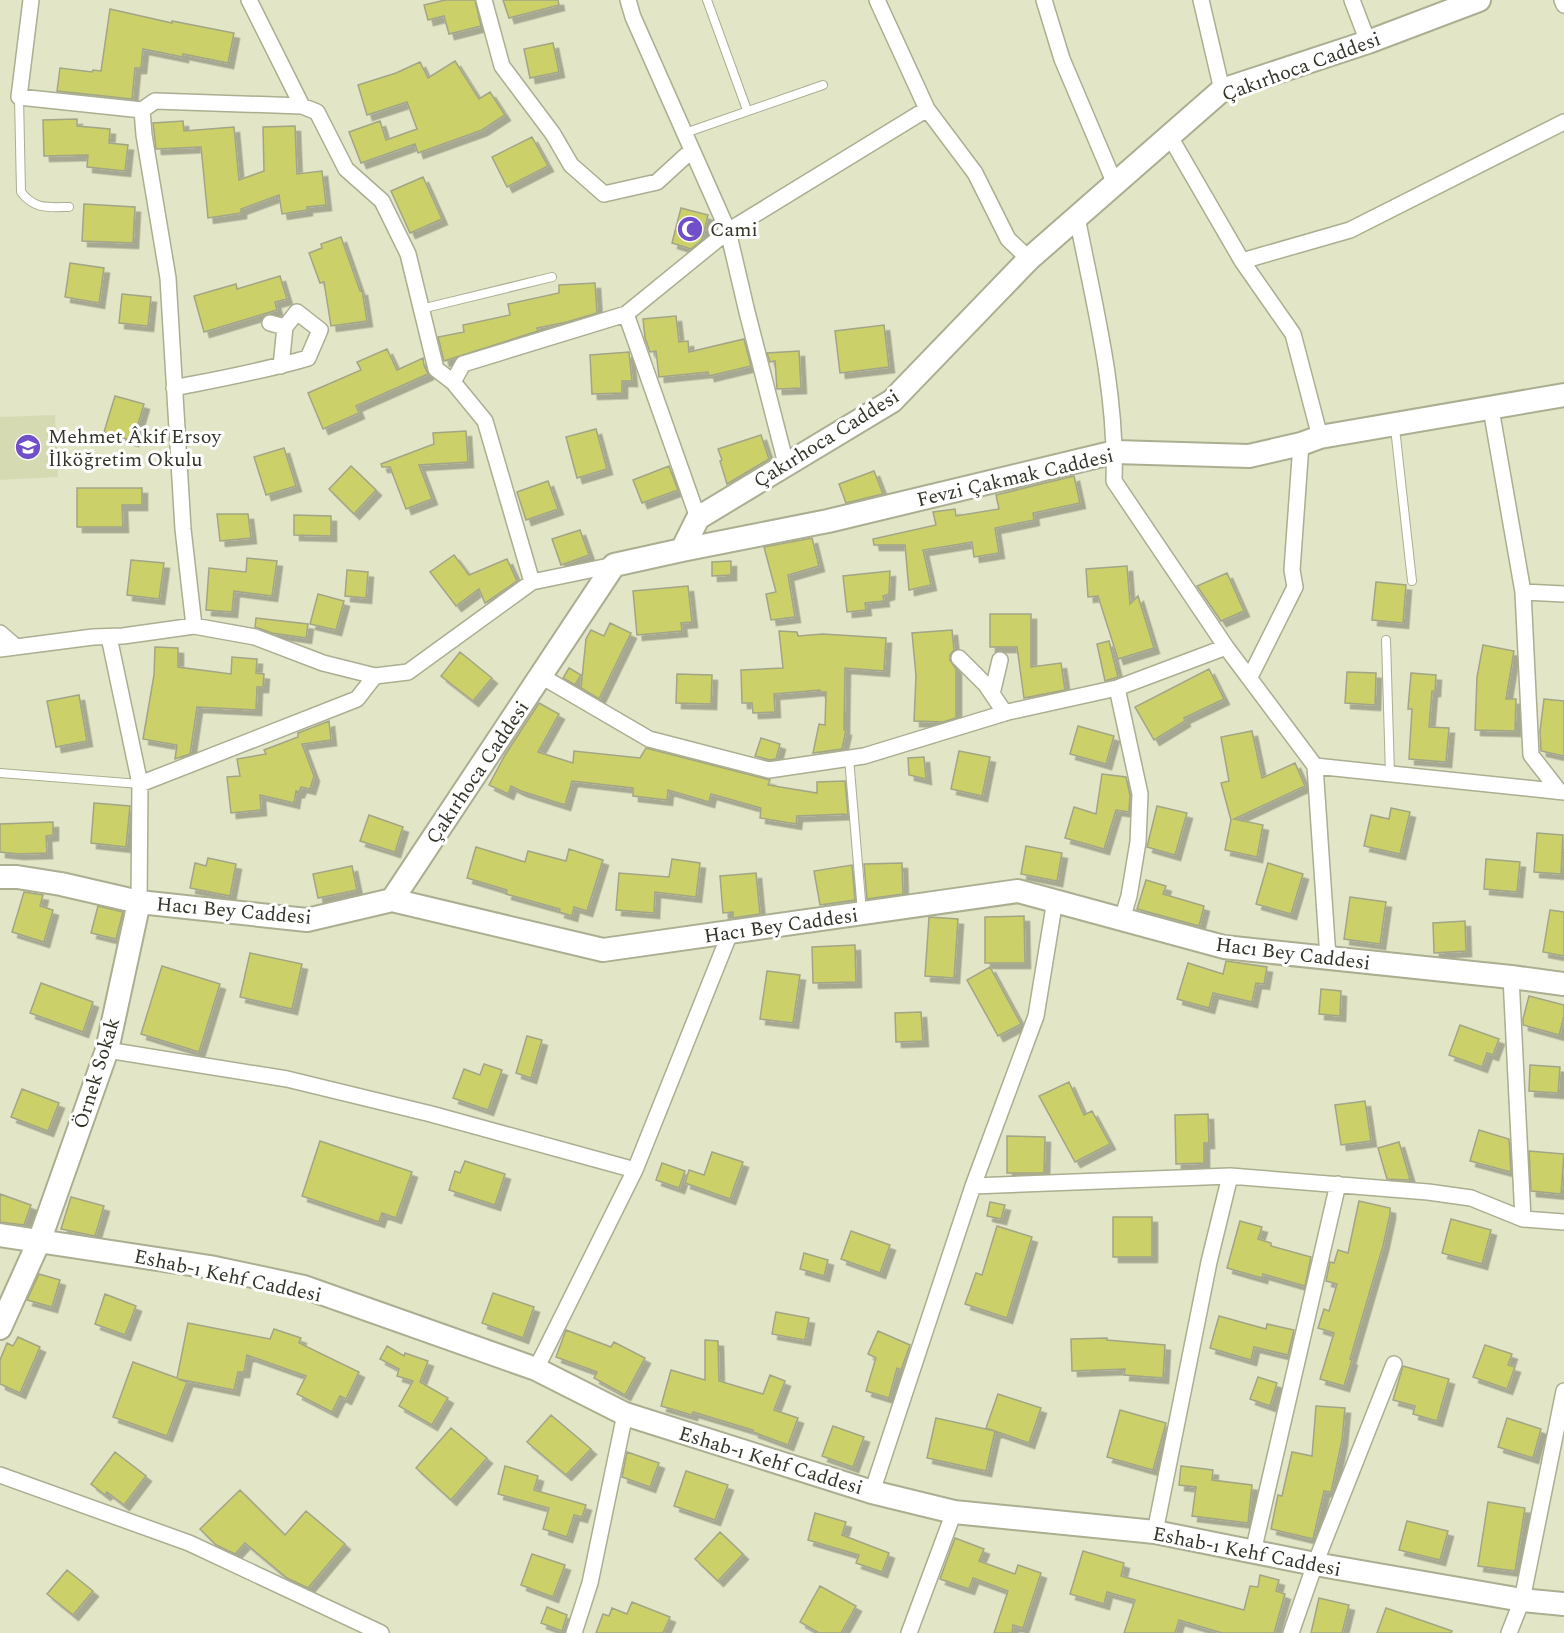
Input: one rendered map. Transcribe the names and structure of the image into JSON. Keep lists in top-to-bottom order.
{
  "streets": {
    "street": [
      "Çakırhoca Caddesi",
      "Fevzi Çakmak Caddesi",
      "Hacı Bey Caddesi",
      "Örnek Sokak",
      "Eshab-ı Kehf Caddesi"
    ]
  },
  "crossings": [
    ["Çakırhoca Caddesi", "Hacı Bey Caddesi"],
    ["Hacı Bey Caddesi", "Örnek Sokak"],
    ["Örnek Sokak", "Eshab-ı Kehf Caddesi"]
  ],
  "places": {
    "mosque": ["Cami"],
    "school or university": ["Mehmet Âkif Ersoy İlköğretim Okulu"]
  }
}
